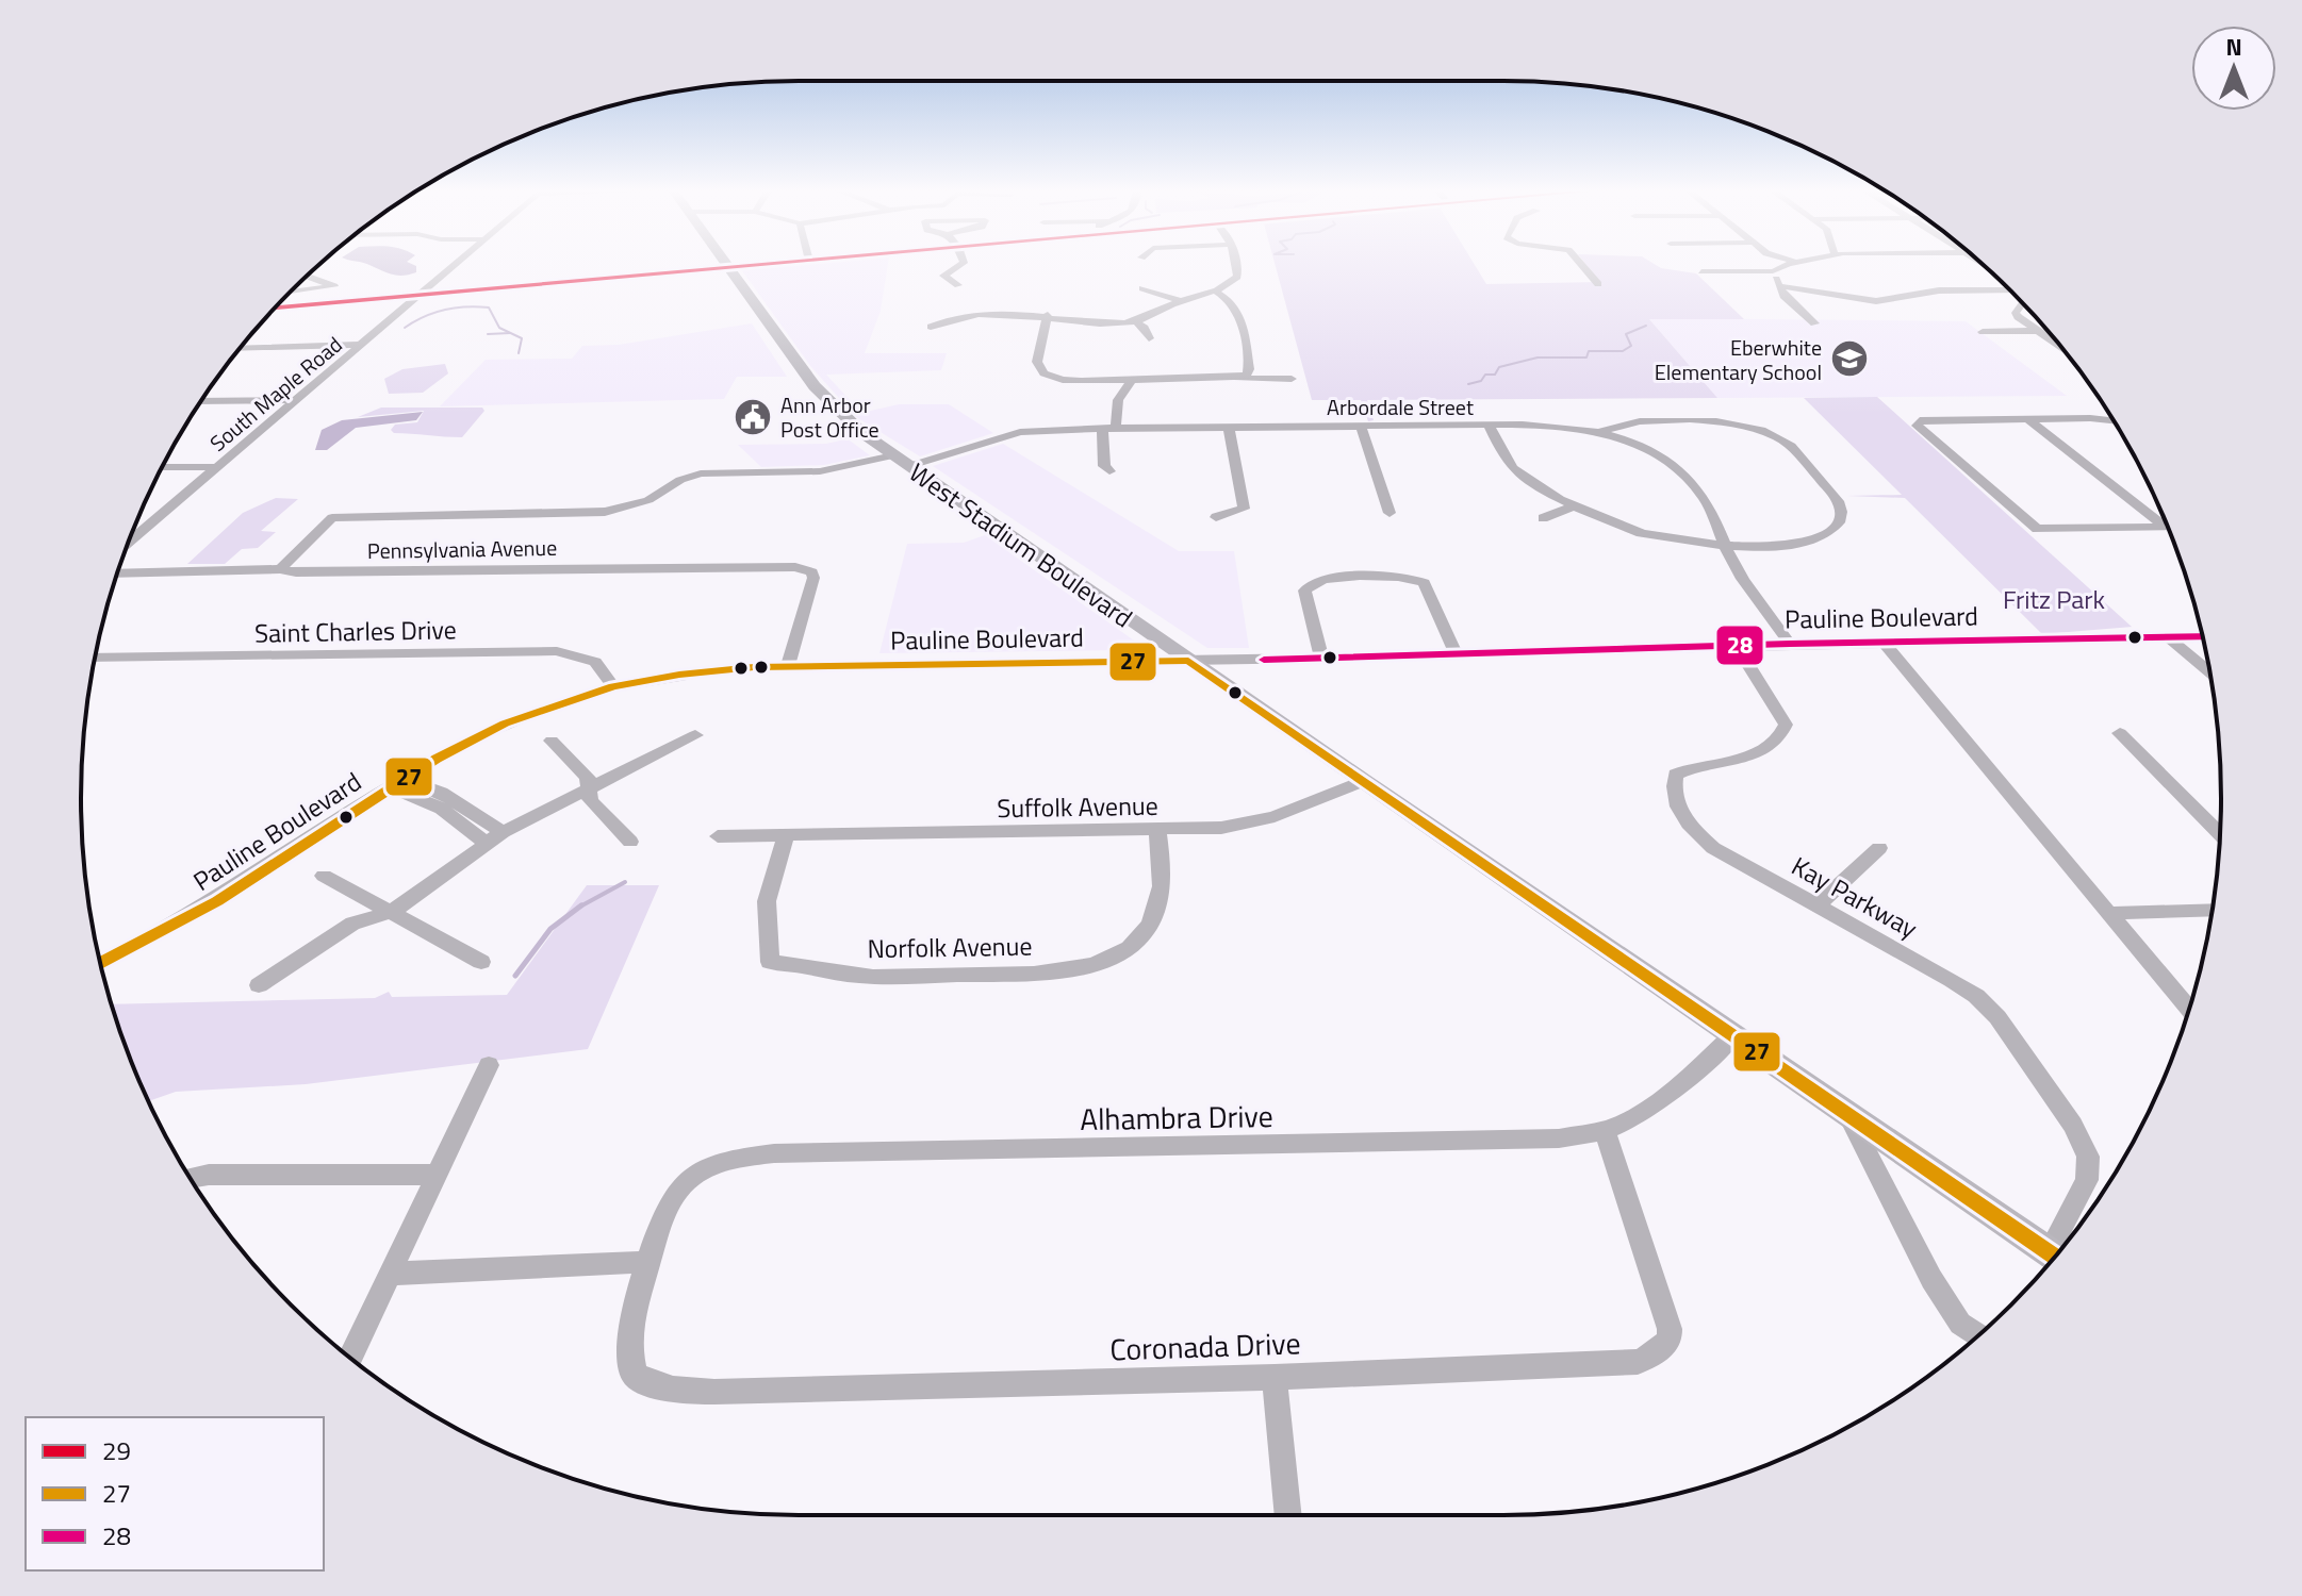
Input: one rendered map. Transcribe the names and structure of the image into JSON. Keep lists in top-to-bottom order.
{
  "streets": {
    "main road": ["West Stadium Boulevard"],
    "street": [
      "South Maple Road",
      "Arbordale Street",
      "Pennsylvania Avenue",
      "Pauline Boulevard",
      "Saint Charles Drive",
      "Suffolk Avenue",
      "Kay Parkway",
      "Norfolk Avenue",
      "Alhambra Drive",
      "Coronada Drive"
    ]
  },
  "crossings": [
    ["Arbordale Street", "West Stadium Boulevard"],
    ["Arbordale Street", "Pennsylvania Avenue"],
    ["Arbordale Street", "Pauline Boulevard"],
    ["West Stadium Boulevard", "Pauline Boulevard"],
    ["West Stadium Boulevard", "Suffolk Avenue"],
    ["West Stadium Boulevard", "Alhambra Drive"],
    ["Pennsylvania Avenue", "Pauline Boulevard"],
    ["Pauline Boulevard", "Saint Charles Drive"],
    ["Pauline Boulevard", "Kay Parkway"],
    ["Suffolk Avenue", "Norfolk Avenue"],
    ["Alhambra Drive", "Coronada Drive"]
  ],
  "parks": ["Fritz Park"],
  "places": {
    "school or university": ["Eberwhite Elementary School"],
    "public building": ["Ann Arbor Post Office"]
  },
  "lines": ["transit line 29", "transit line 28", "transit line 27"],
  "legend": ["29", "27", "28"],
  "north": "top"
}
